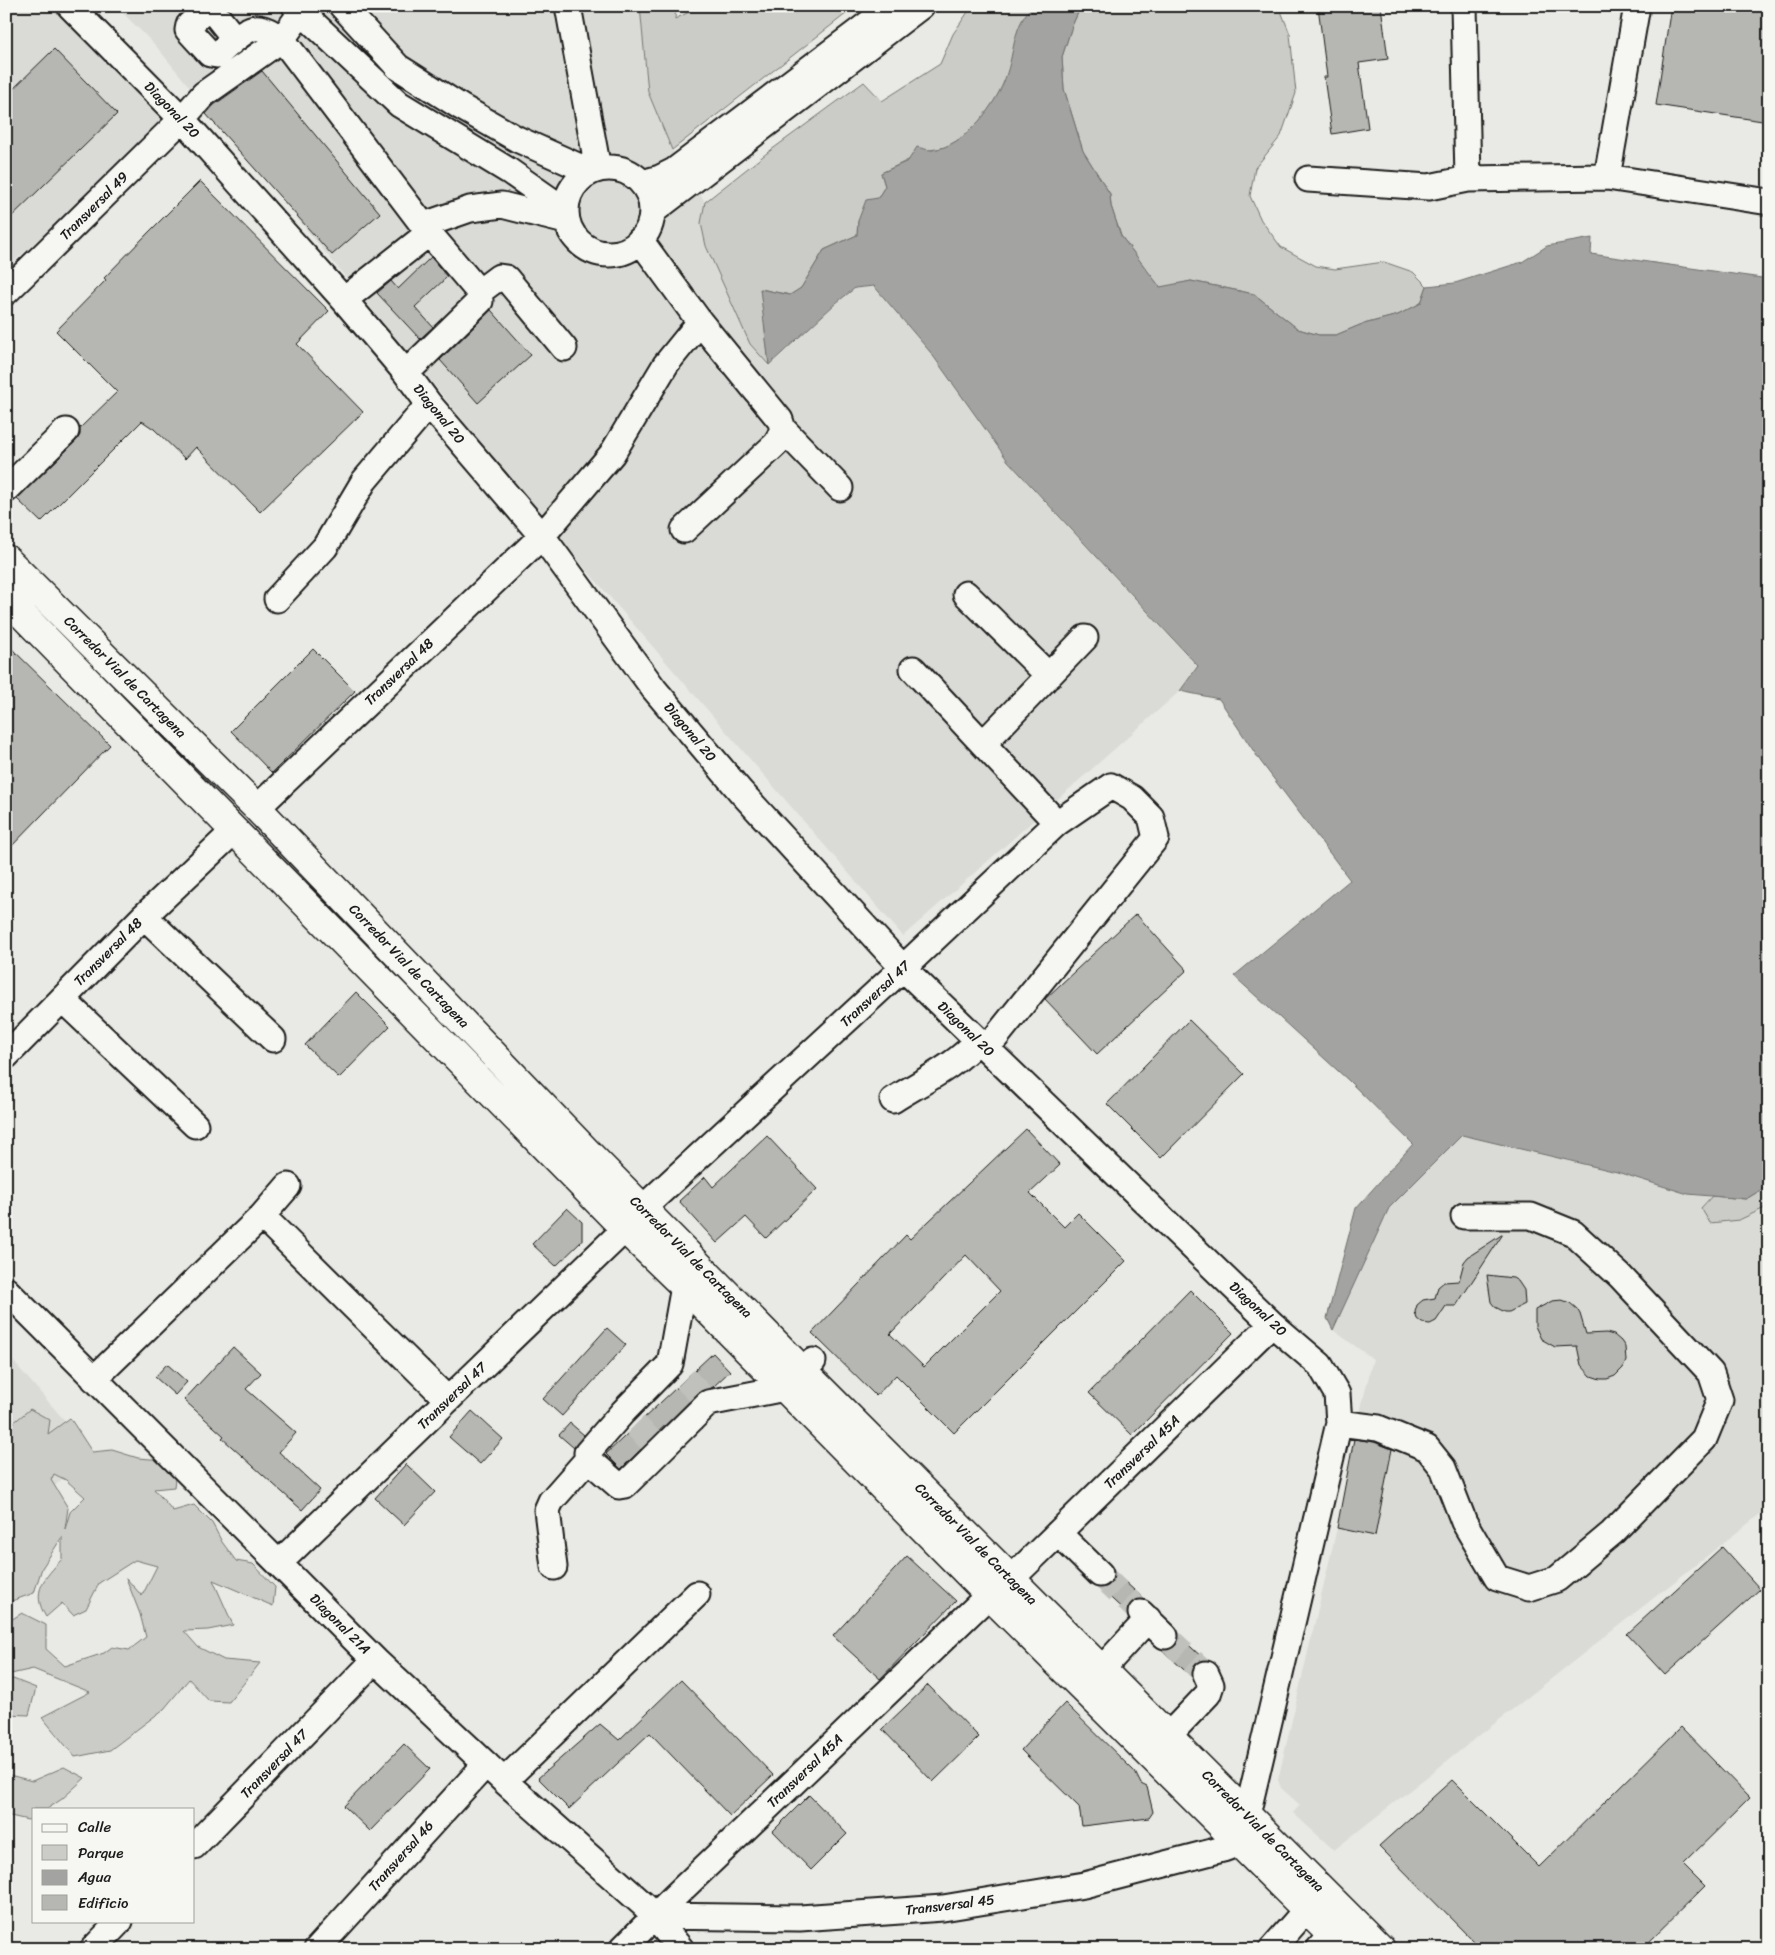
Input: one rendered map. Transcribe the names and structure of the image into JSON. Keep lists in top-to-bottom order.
{
  "streets": {
    "main road": ["Corredor Vial de Cartagena"],
    "street": [
      "Diagonal 20",
      "Transversal 49",
      "Transversal 48",
      "Transversal 47",
      "Transversal 45A",
      "Diagonal 21A",
      "Transversal 46",
      "Transversal 45"
    ]
  },
  "crossings": [
    ["Diagonal 20", "Transversal 49"],
    ["Diagonal 20", "Transversal 48"],
    ["Diagonal 20", "Corredor Vial de Cartagena"],
    ["Diagonal 20", "Transversal 47"],
    ["Diagonal 20", "Transversal 45A"],
    ["Transversal 48", "Corredor Vial de Cartagena"],
    ["Corredor Vial de Cartagena", "Transversal 47"],
    ["Corredor Vial de Cartagena", "Transversal 45A"],
    ["Corredor Vial de Cartagena", "Transversal 45"],
    ["Transversal 47", "Diagonal 21A"],
    ["Transversal 45A", "Diagonal 21A"],
    ["Transversal 45A", "Transversal 45"],
    ["Diagonal 21A", "Transversal 46"],
    ["Diagonal 21A", "Transversal 45"]
  ],
  "legend": [
    "Calle",
    "Parque",
    "Agua",
    "Edificio"
  ]
}
